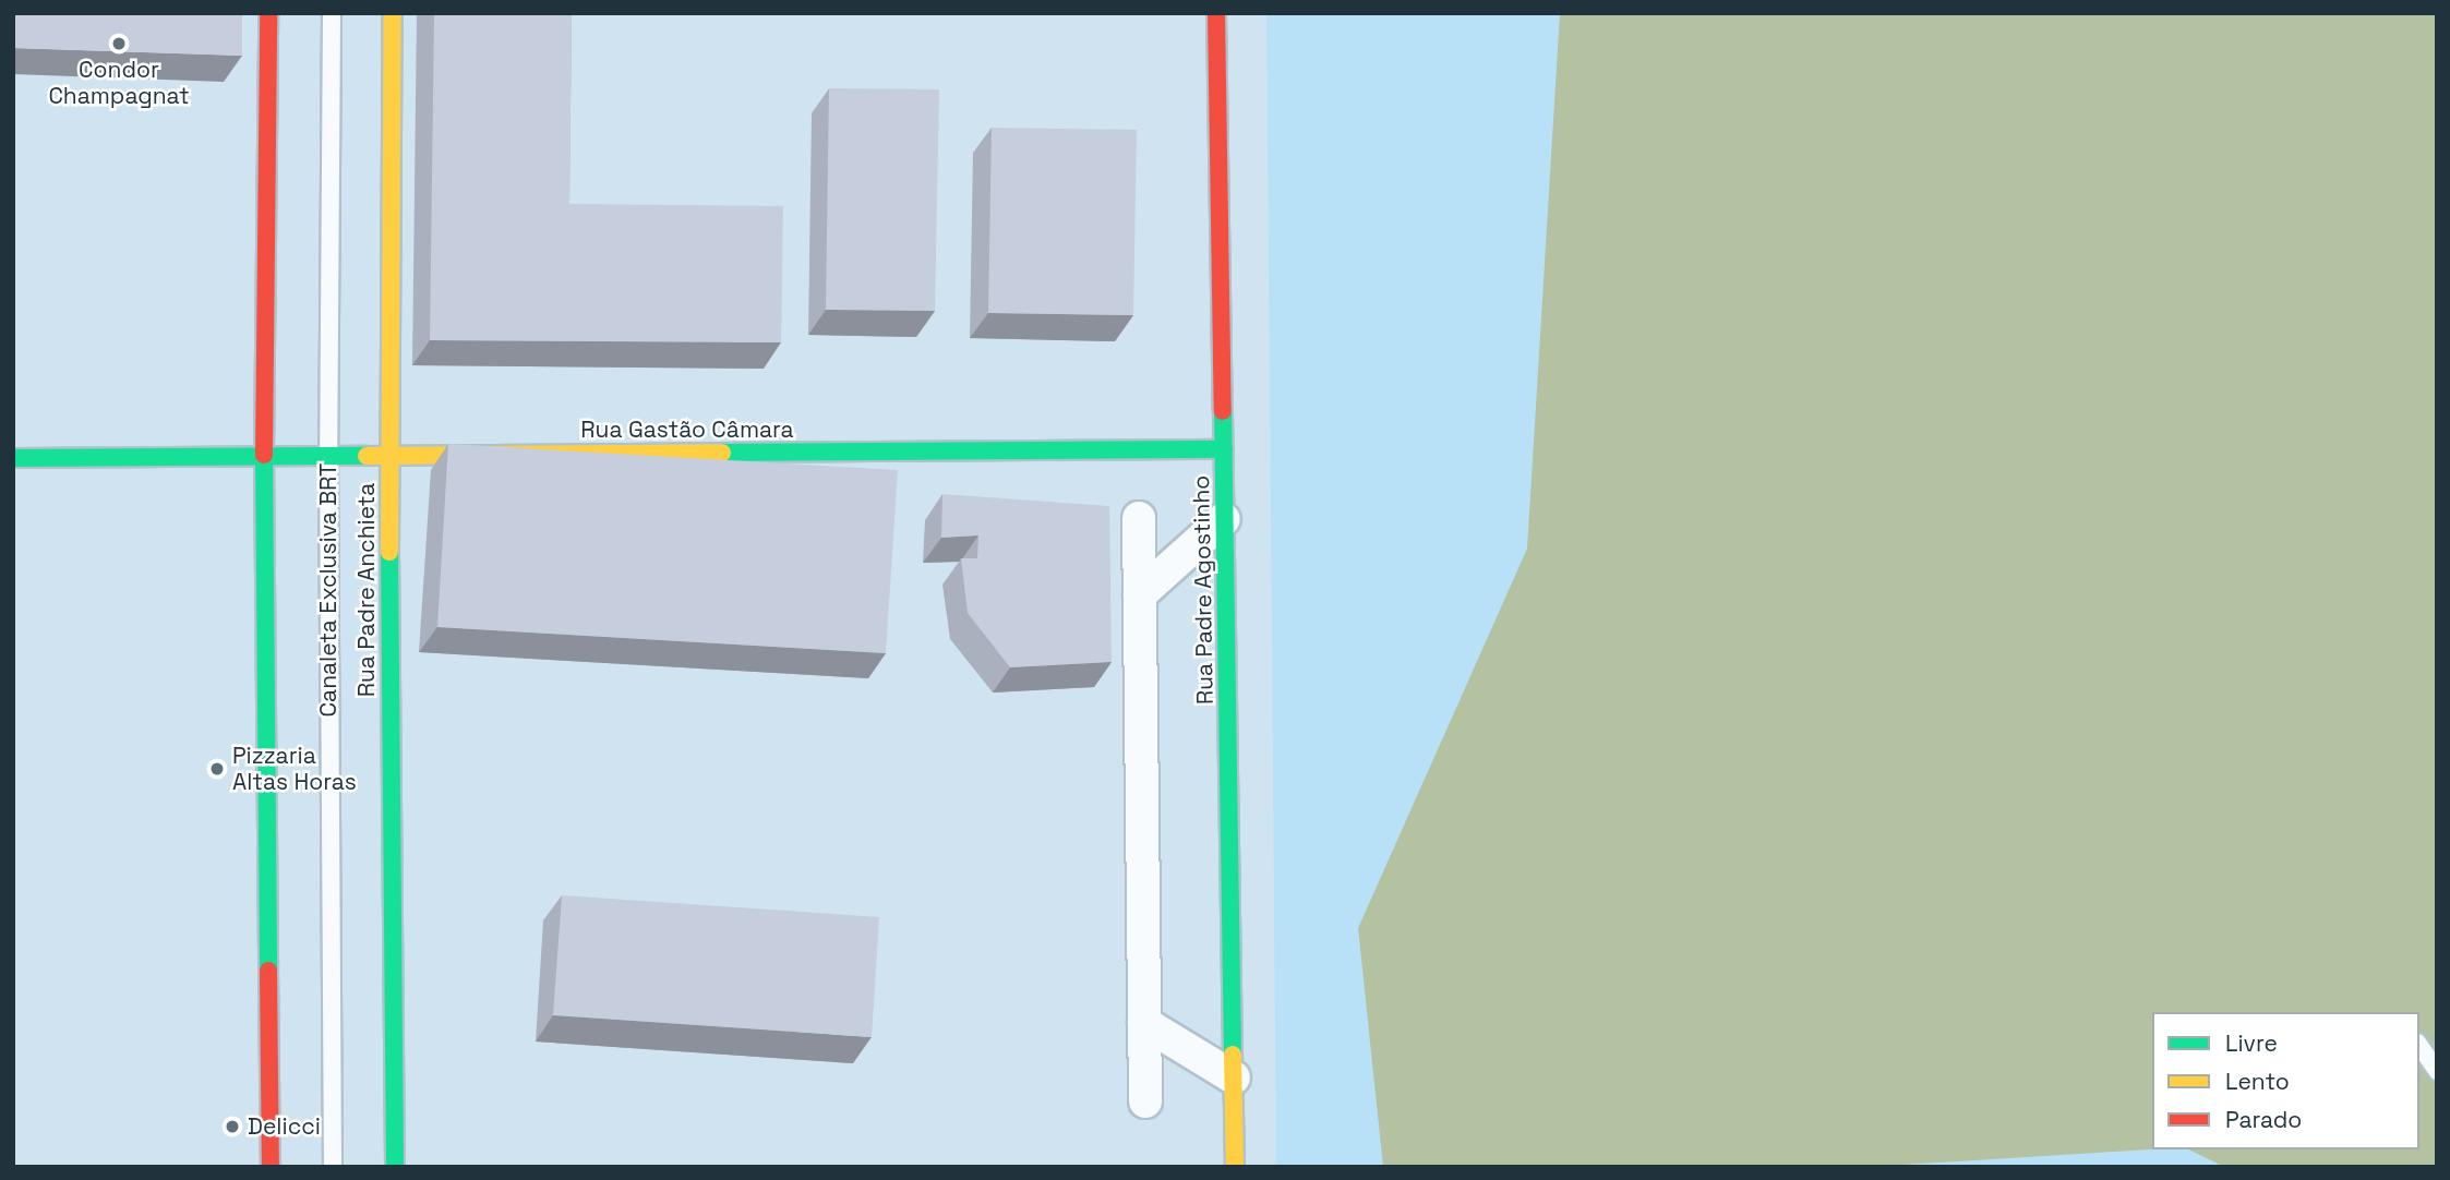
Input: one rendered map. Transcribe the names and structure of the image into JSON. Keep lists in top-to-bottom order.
{
  "streets": {
    "street": ["Rua Gastão Câmara", "Rua Padre Anchieta", "Rua Padre Agostinho"],
    "lane": ["Canaleta Exclusiva BRT"]
  },
  "crossings": [
    ["Rua Gastão Câmara", "Canaleta Exclusiva BRT"],
    ["Rua Gastão Câmara", "Rua Padre Anchieta"],
    ["Rua Gastão Câmara", "Rua Padre Agostinho"]
  ],
  "places": ["Condor Champagnat", "Pizzaria Altas Horas", "Delicci"],
  "legend": ["Livre", "Lento", "Parado"]
}
